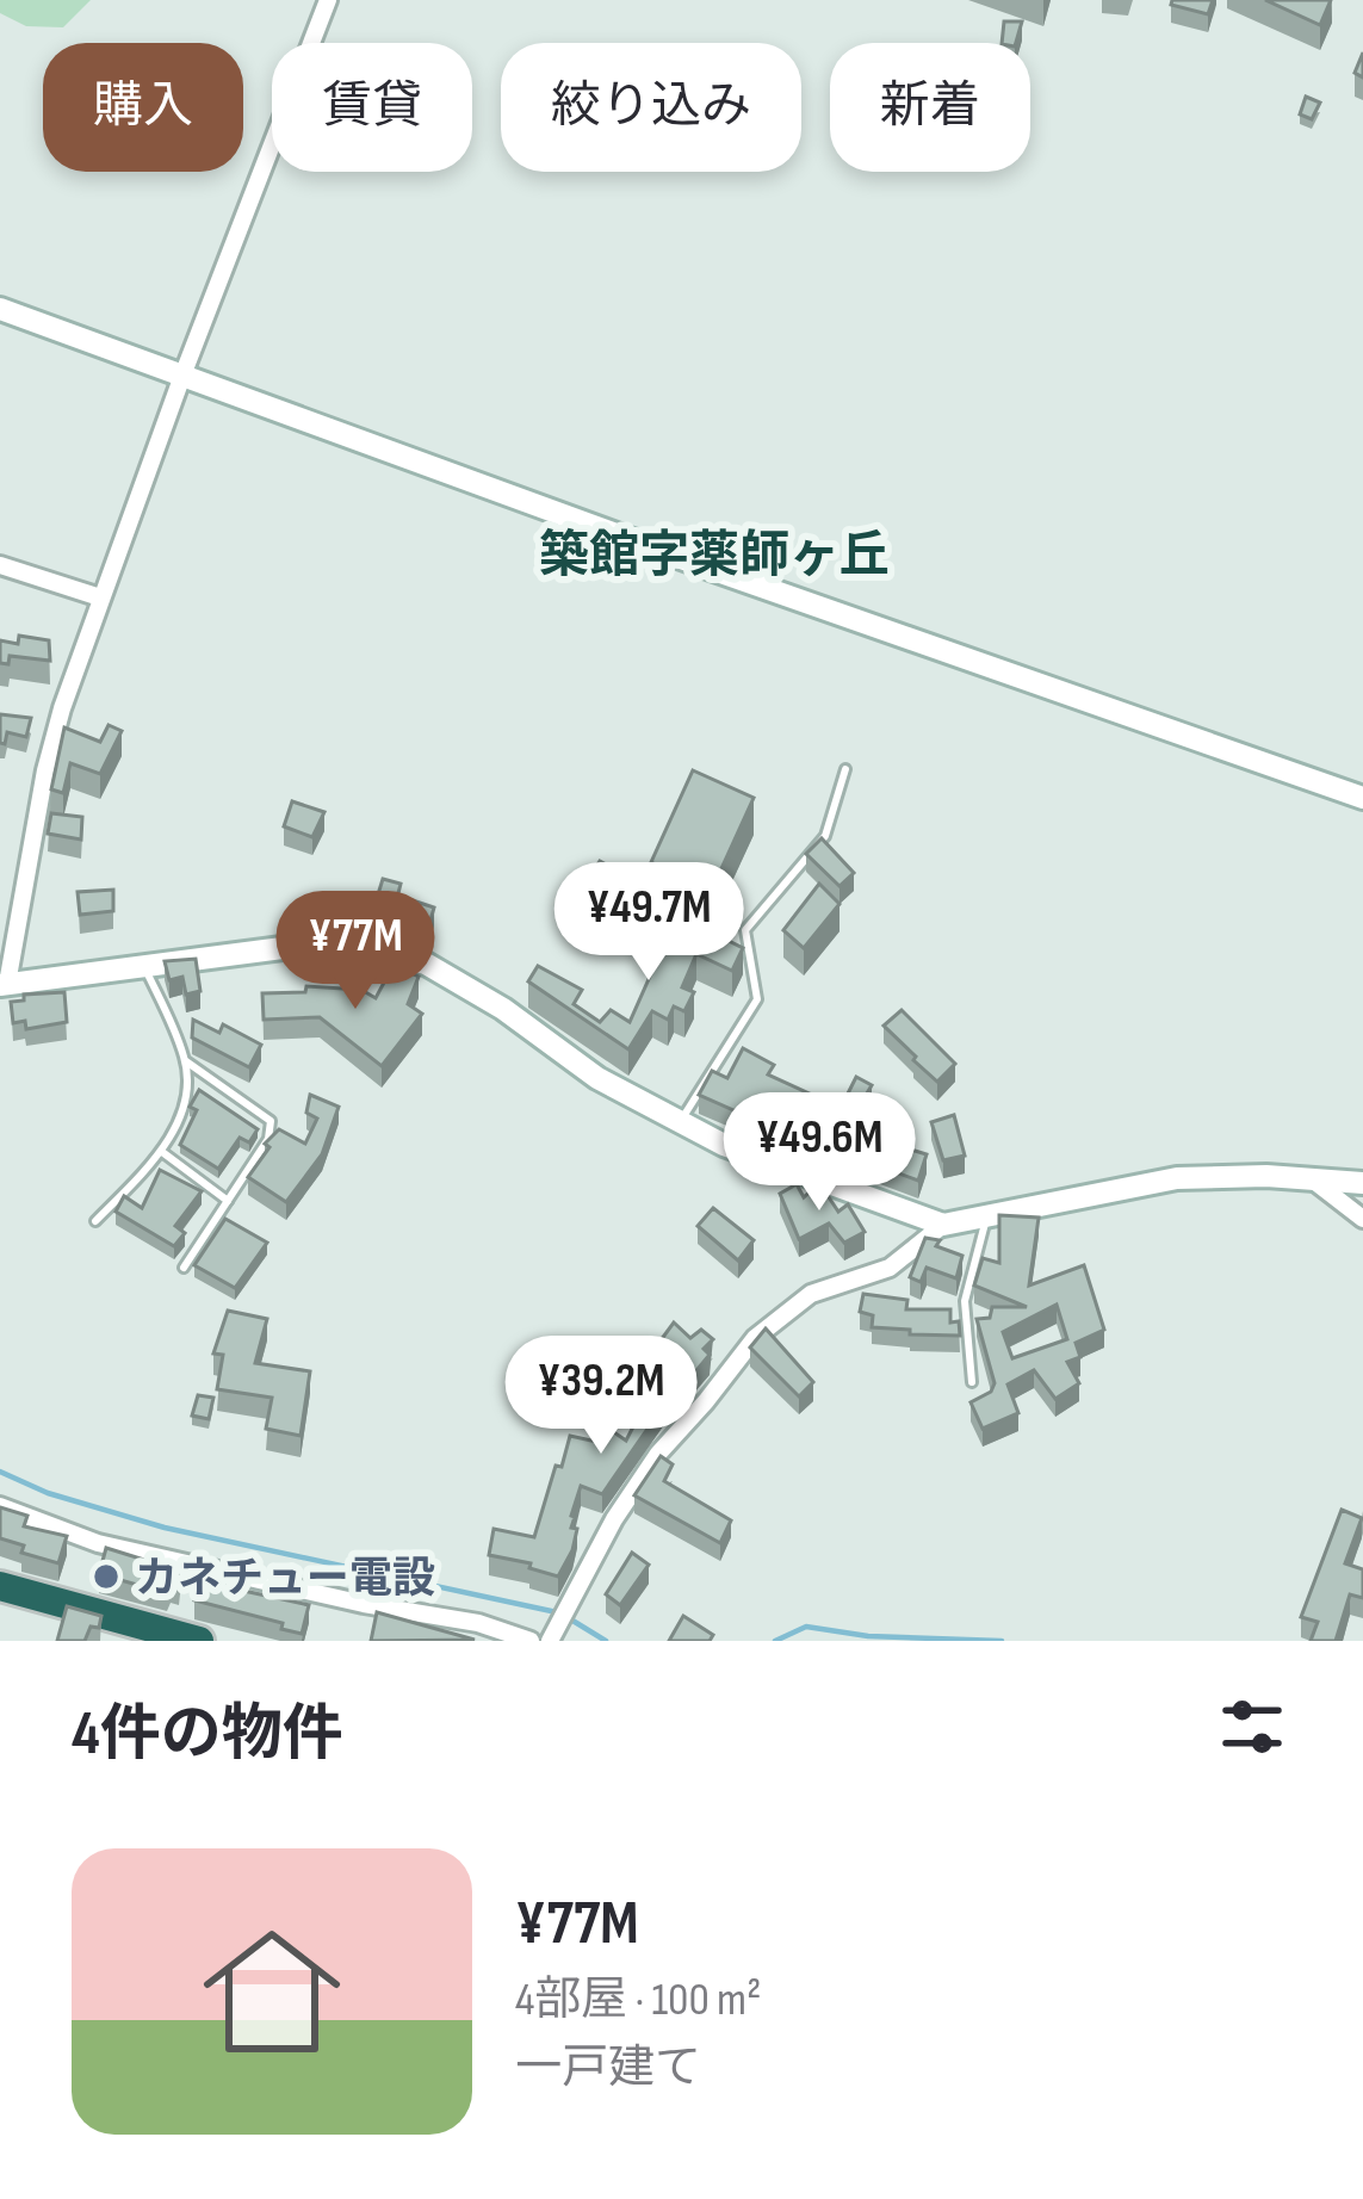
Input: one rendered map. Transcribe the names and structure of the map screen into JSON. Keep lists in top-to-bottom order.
{
  "districts": ["築館字薬師ヶ丘"],
  "places": ["カネチュー電設"],
  "page": {
    "chip": [
      "購入",
      "賃貸",
      "絞り込み",
      "新着"
    ],
    "price": [
      "¥49.7M",
      "¥77M",
      "¥49.6M",
      "¥39.2M"
    ],
    "heading": "4件の物件",
    "list": [
      {
        "name": "¥77M",
        "note": "4部屋 · 100 m² · 一戸建て"
      }
    ]
  }
}
